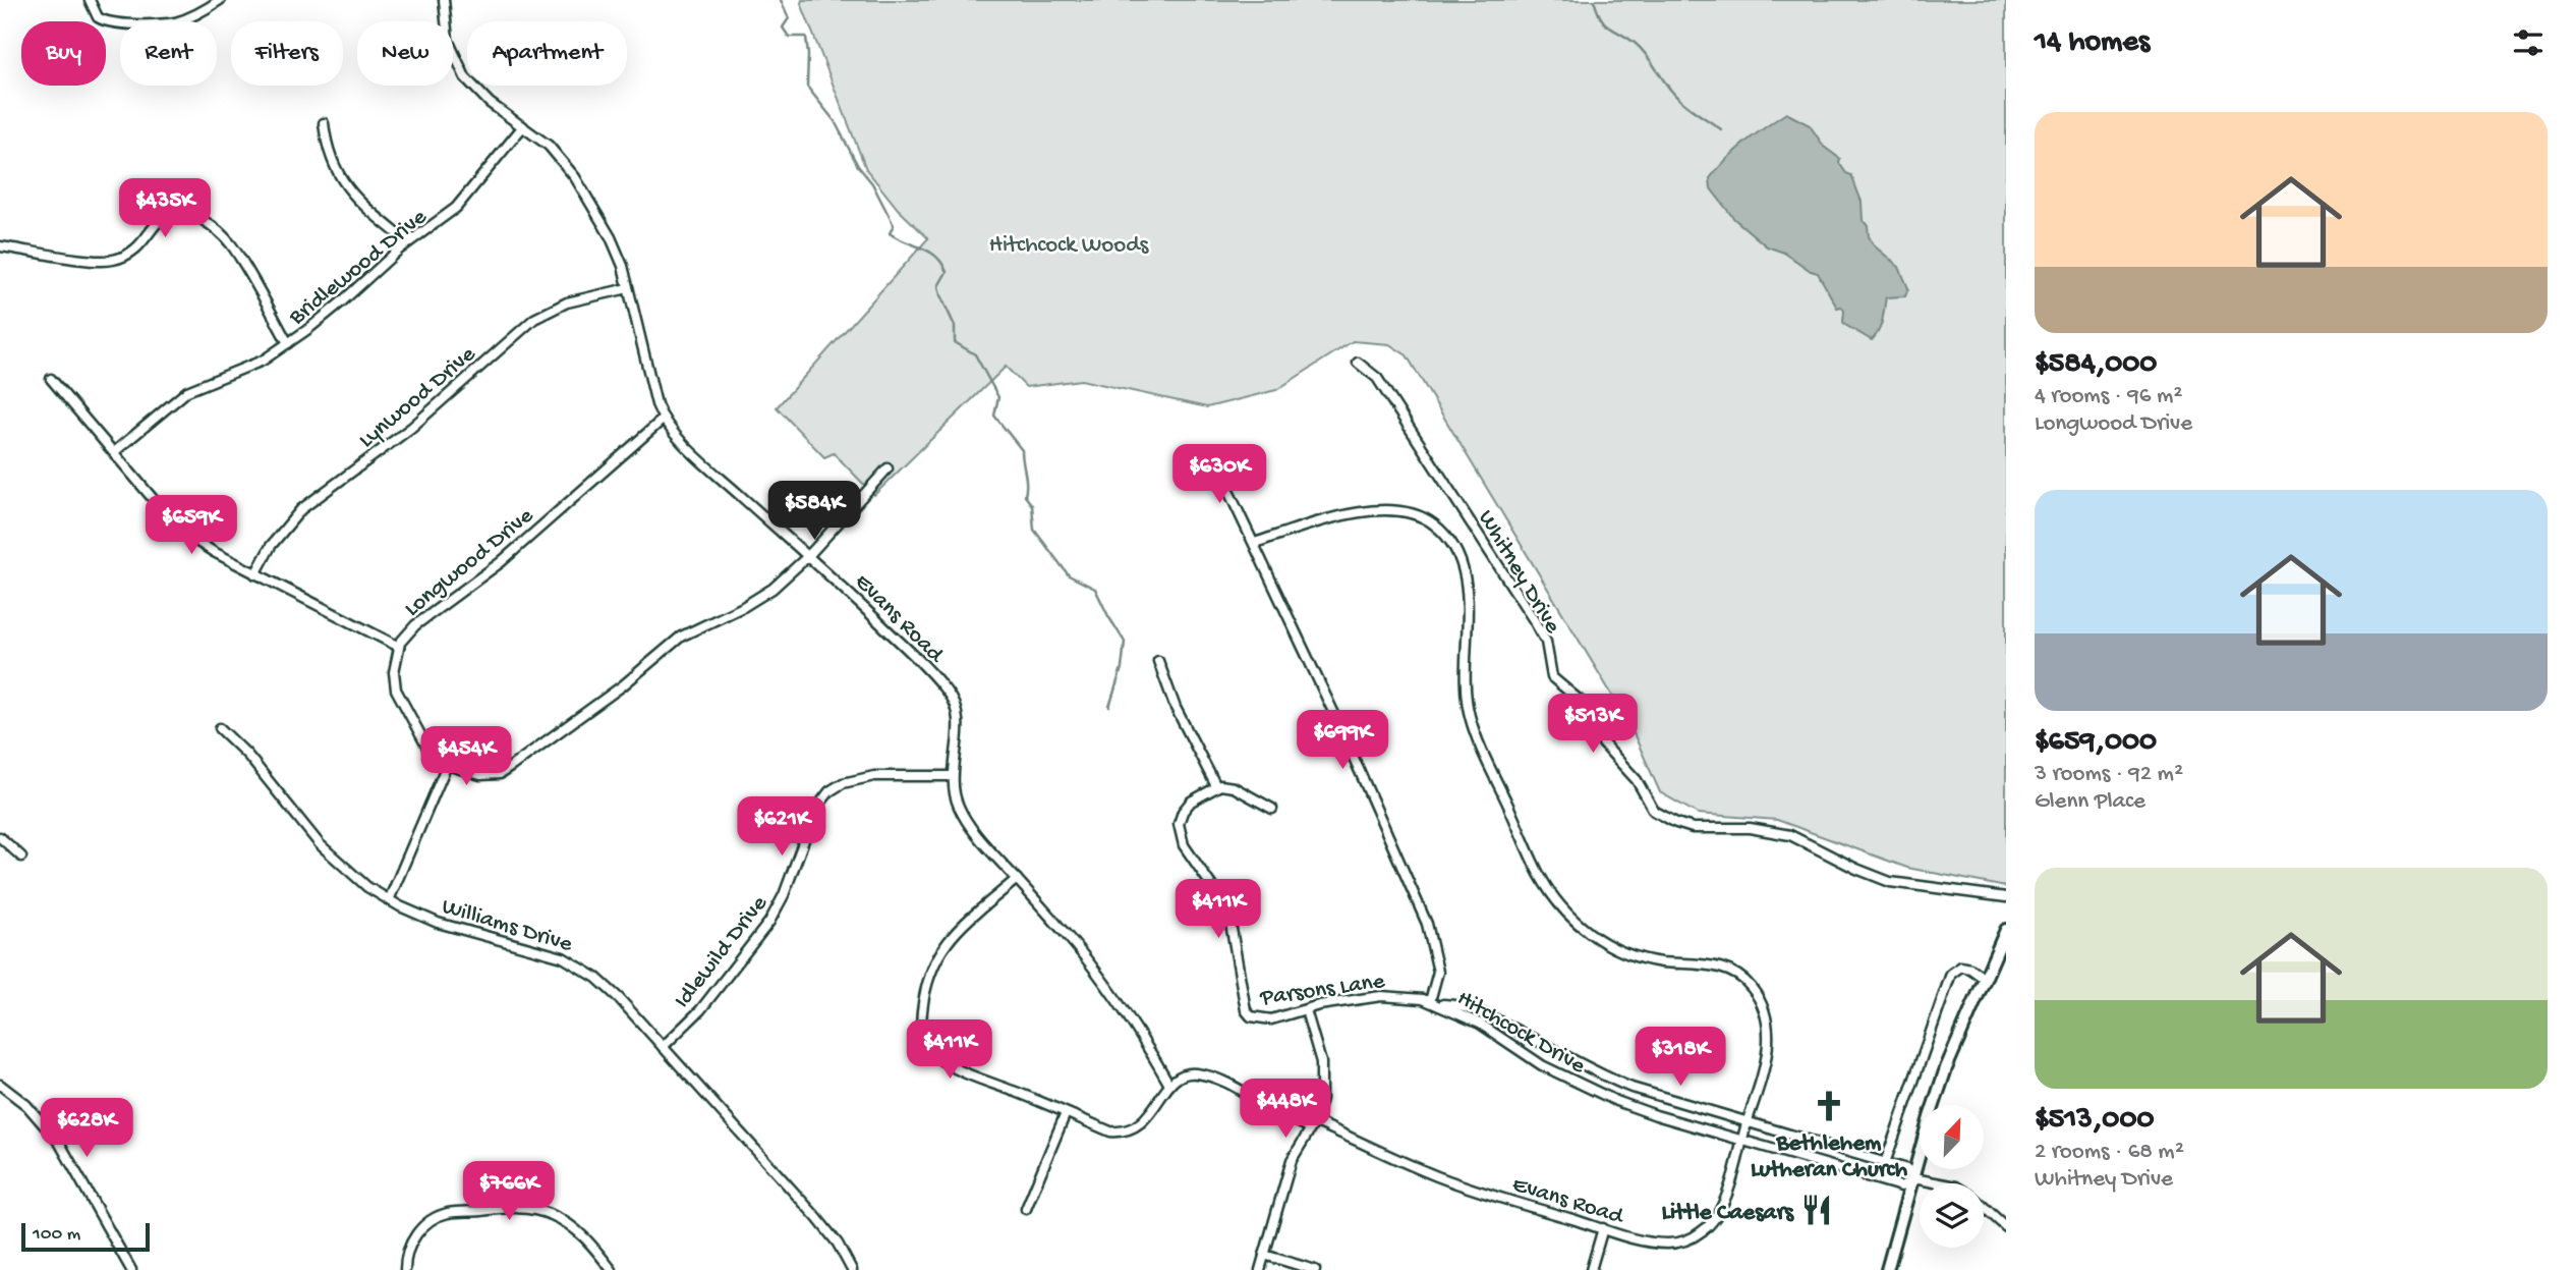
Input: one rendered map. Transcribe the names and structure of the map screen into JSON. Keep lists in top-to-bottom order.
{
  "streets": {
    "street": [
      "Bridlewood Drive",
      "Lynwood Drive",
      "Longwood Drive",
      "Whitney Drive",
      "Evans Road",
      "Williams Drive",
      "Idlewild Drive",
      "Parsons Lane",
      "Hitchcock Drive"
    ]
  },
  "crossings": [
    ["Bridlewood Drive", "Evans Road"],
    ["Lynwood Drive", "Evans Road"],
    ["Longwood Drive", "Evans Road"],
    ["Evans Road", "Idlewild Drive"],
    ["Evans Road", "Hitchcock Drive"],
    ["Williams Drive", "Idlewild Drive"],
    ["Parsons Lane", "Hitchcock Drive"]
  ],
  "parks": ["Hitchcock Woods"],
  "places": {
    "church": ["Bethlehem Lutheran Church"],
    "restaurant": ["Little Caesars"]
  },
  "scale_bar": "100 m",
  "north": "top right",
  "page": {
    "heading": "14 homes",
    "chip": [
      "Buy",
      "Rent",
      "Filters",
      "New",
      "Apartment"
    ],
    "list": [
      {
        "name": "$584,000",
        "note": "4 rooms · 96 m² · Longwood Drive"
      },
      {
        "name": "$659,000",
        "note": "3 rooms · 92 m² · Glenn Place"
      },
      {
        "name": "$513,000",
        "note": "2 rooms · 68 m² · Whitney Drive"
      }
    ],
    "price": [
      "$435K",
      "$630K",
      "$584K",
      "$659K",
      "$513K",
      "$699K",
      "$454K",
      "$621K",
      "$411K",
      "$411K",
      "$318K",
      "$448K",
      "$628K",
      "$766K"
    ],
    "scale": "100 m"
  }
}
